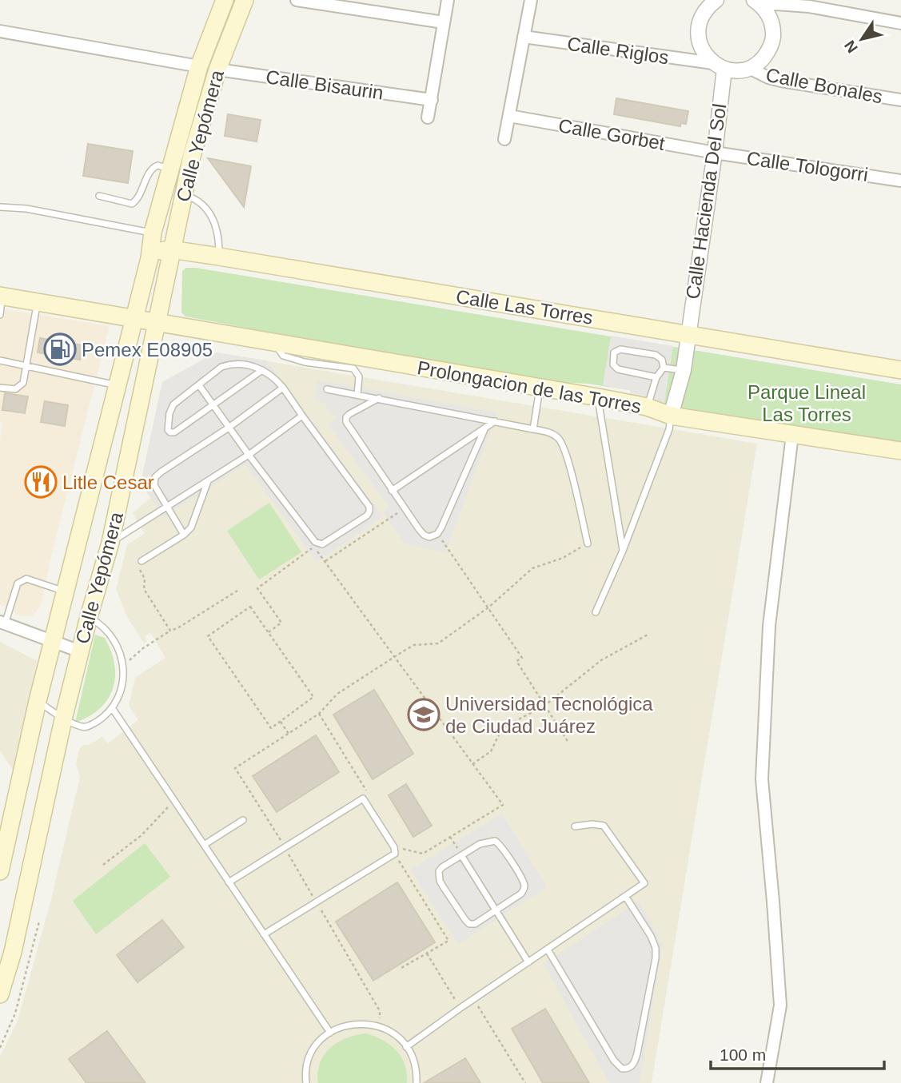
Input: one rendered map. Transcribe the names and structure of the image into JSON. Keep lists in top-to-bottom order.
{
  "streets": {
    "main road": ["Calle Yepómera", "Calle Las Torres", "Prolongacion de las Torres"],
    "street": [
      "Calle Riglos",
      "Calle Bisaurin",
      "Calle Bonales",
      "Calle Gorbet",
      "Calle Tologorri",
      "Calle Hacienda Del Sol"
    ]
  },
  "crossings": [
    ["Calle Riglos", "Calle Hacienda Del Sol"],
    ["Calle Bisaurin", "Calle Yepómera"],
    ["Calle Gorbet", "Calle Tologorri"],
    ["Calle Gorbet", "Calle Hacienda Del Sol"],
    ["Calle Yepómera", "Calle Las Torres"],
    ["Calle Yepómera", "Prolongacion de las Torres"],
    ["Calle Tologorri", "Calle Hacienda Del Sol"],
    ["Calle Hacienda Del Sol", "Calle Las Torres"],
    ["Calle Hacienda Del Sol", "Prolongacion de las Torres"]
  ],
  "parks": ["Parque Lineal Las Torres"],
  "places": {
    "fuel station": ["Pemex E08905"],
    "restaurant": ["Litle Cesar"],
    "school or university": ["Universidad Tecnológica de Ciudad Juárez"]
  },
  "scale_bar": "100 m",
  "north": "bottom left"
}
